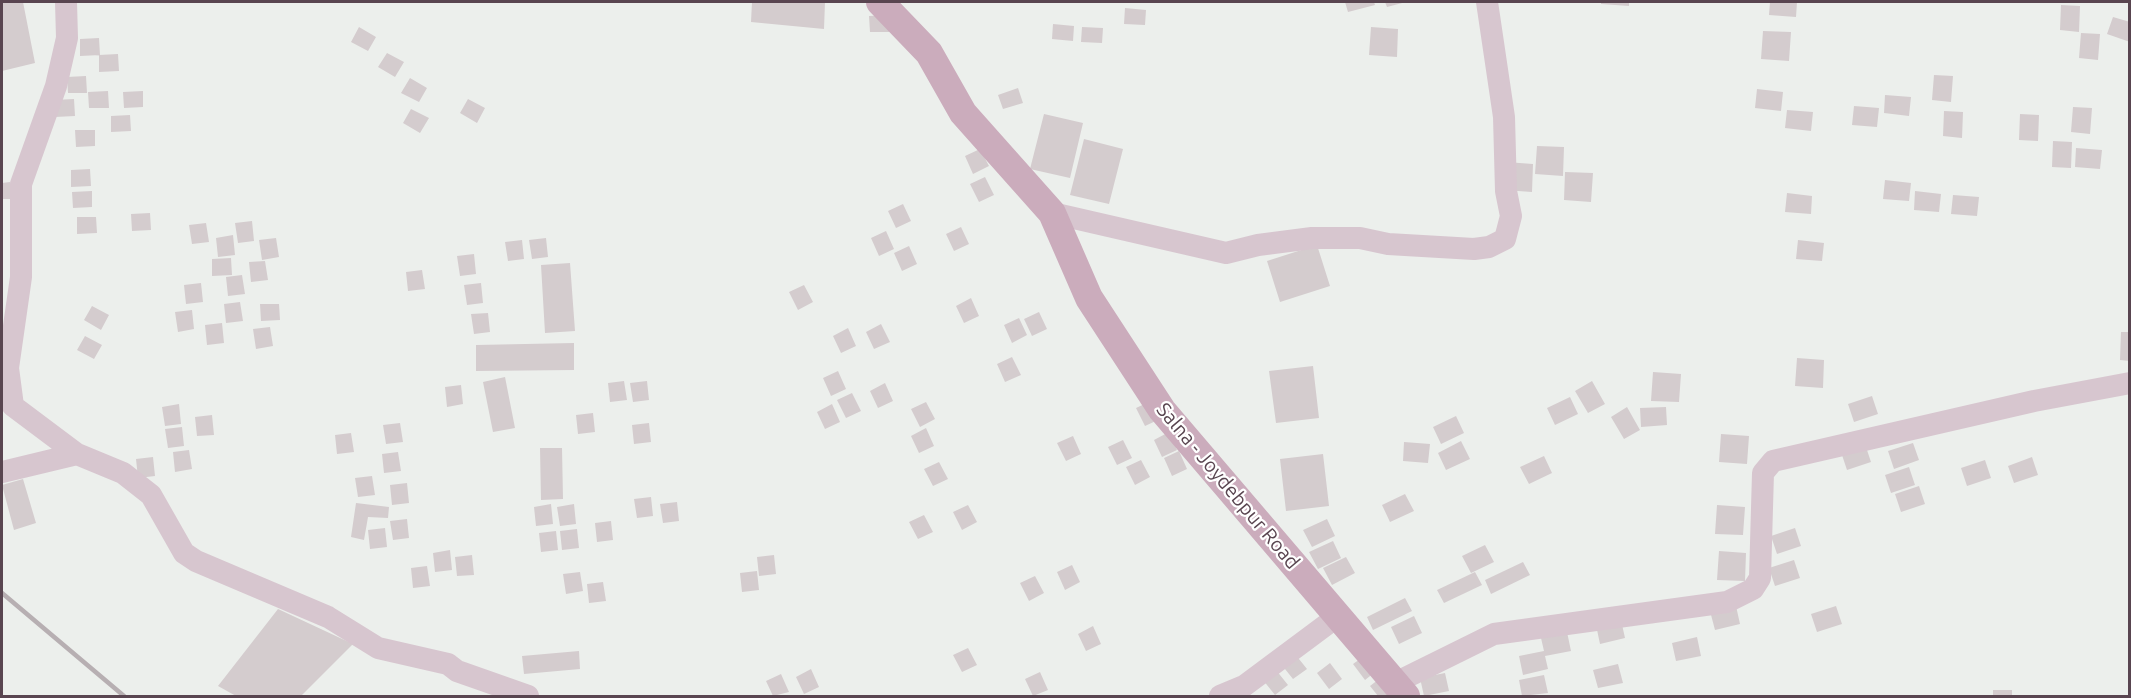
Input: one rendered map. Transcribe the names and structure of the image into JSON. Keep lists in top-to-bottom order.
{
  "streets": {
    "main road": ["Salna - Joydebpur Road"]
  }
}
